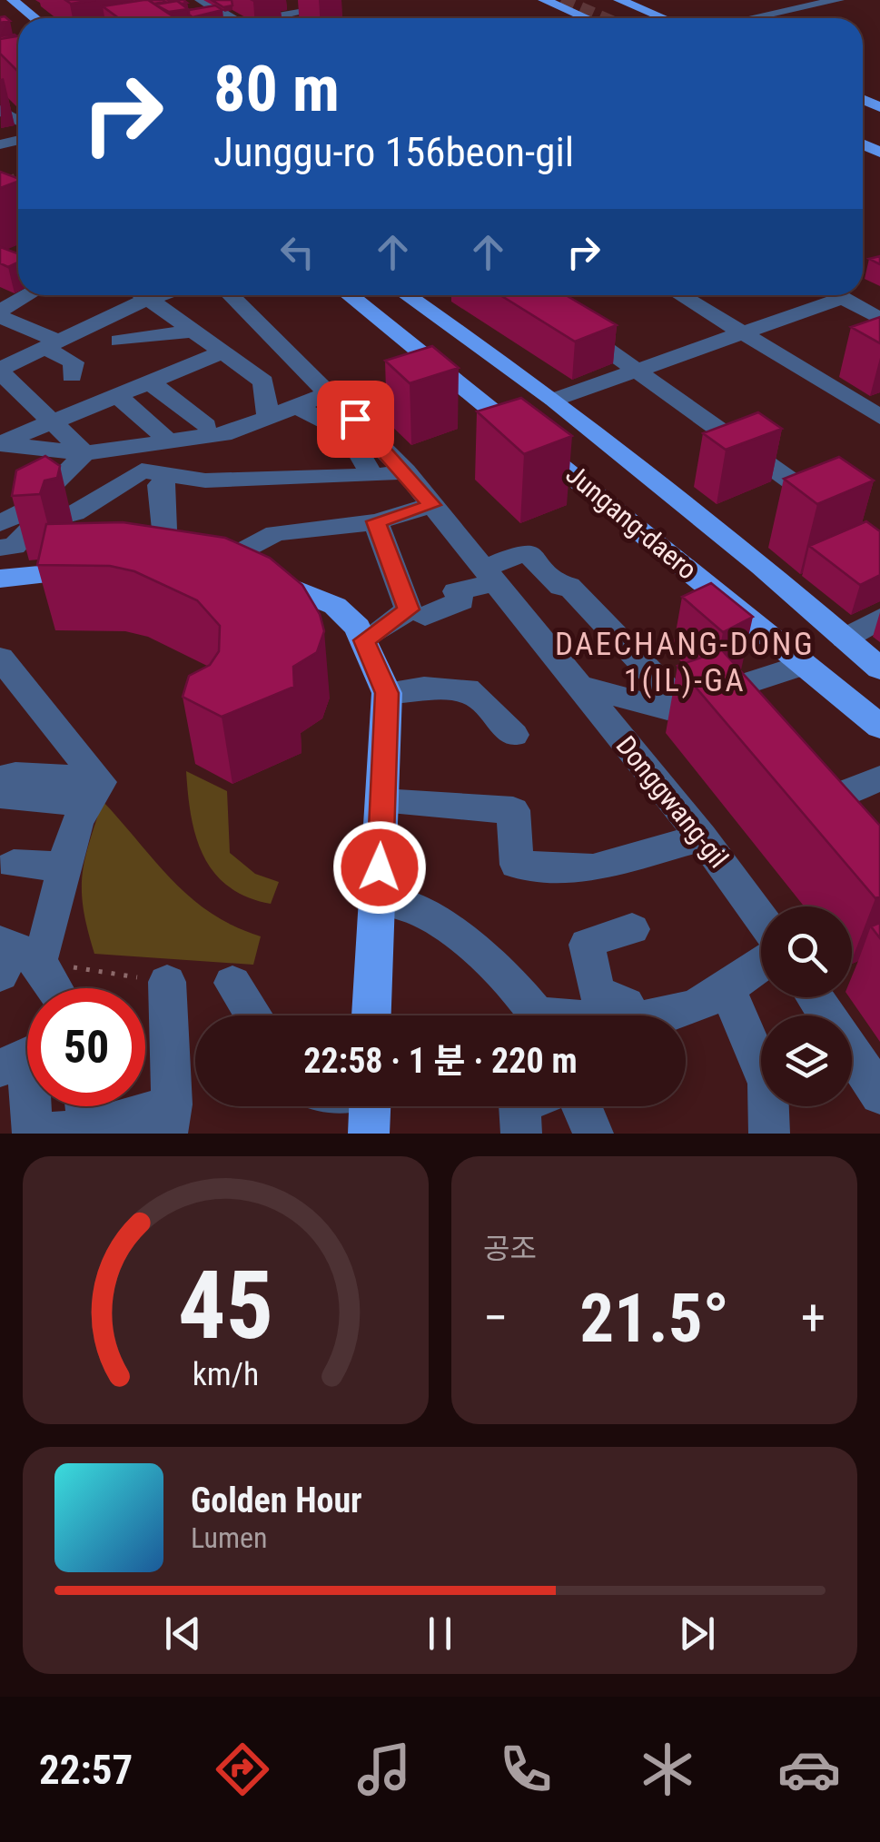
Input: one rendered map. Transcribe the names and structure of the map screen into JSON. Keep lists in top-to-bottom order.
{
  "streets": {
    "main road": ["Jungang-daero"],
    "street": ["Donggwang-gil"]
  },
  "districts": ["DAECHANG-DONG 1(IL)-GA"],
  "page": {
    "turn": ["80 m", "Junggu-ro 156beon-gil"],
    "limit": "50",
    "trip": "22:58 · 1 분 · 220 m",
    "tile": "공조",
    "heat": ["−", "21.5°", "+"],
    "song": ["Golden Hour", "Lumen"],
    "tabs": "22:57",
    "gauge": ["45", "km/h"]
  }
}
